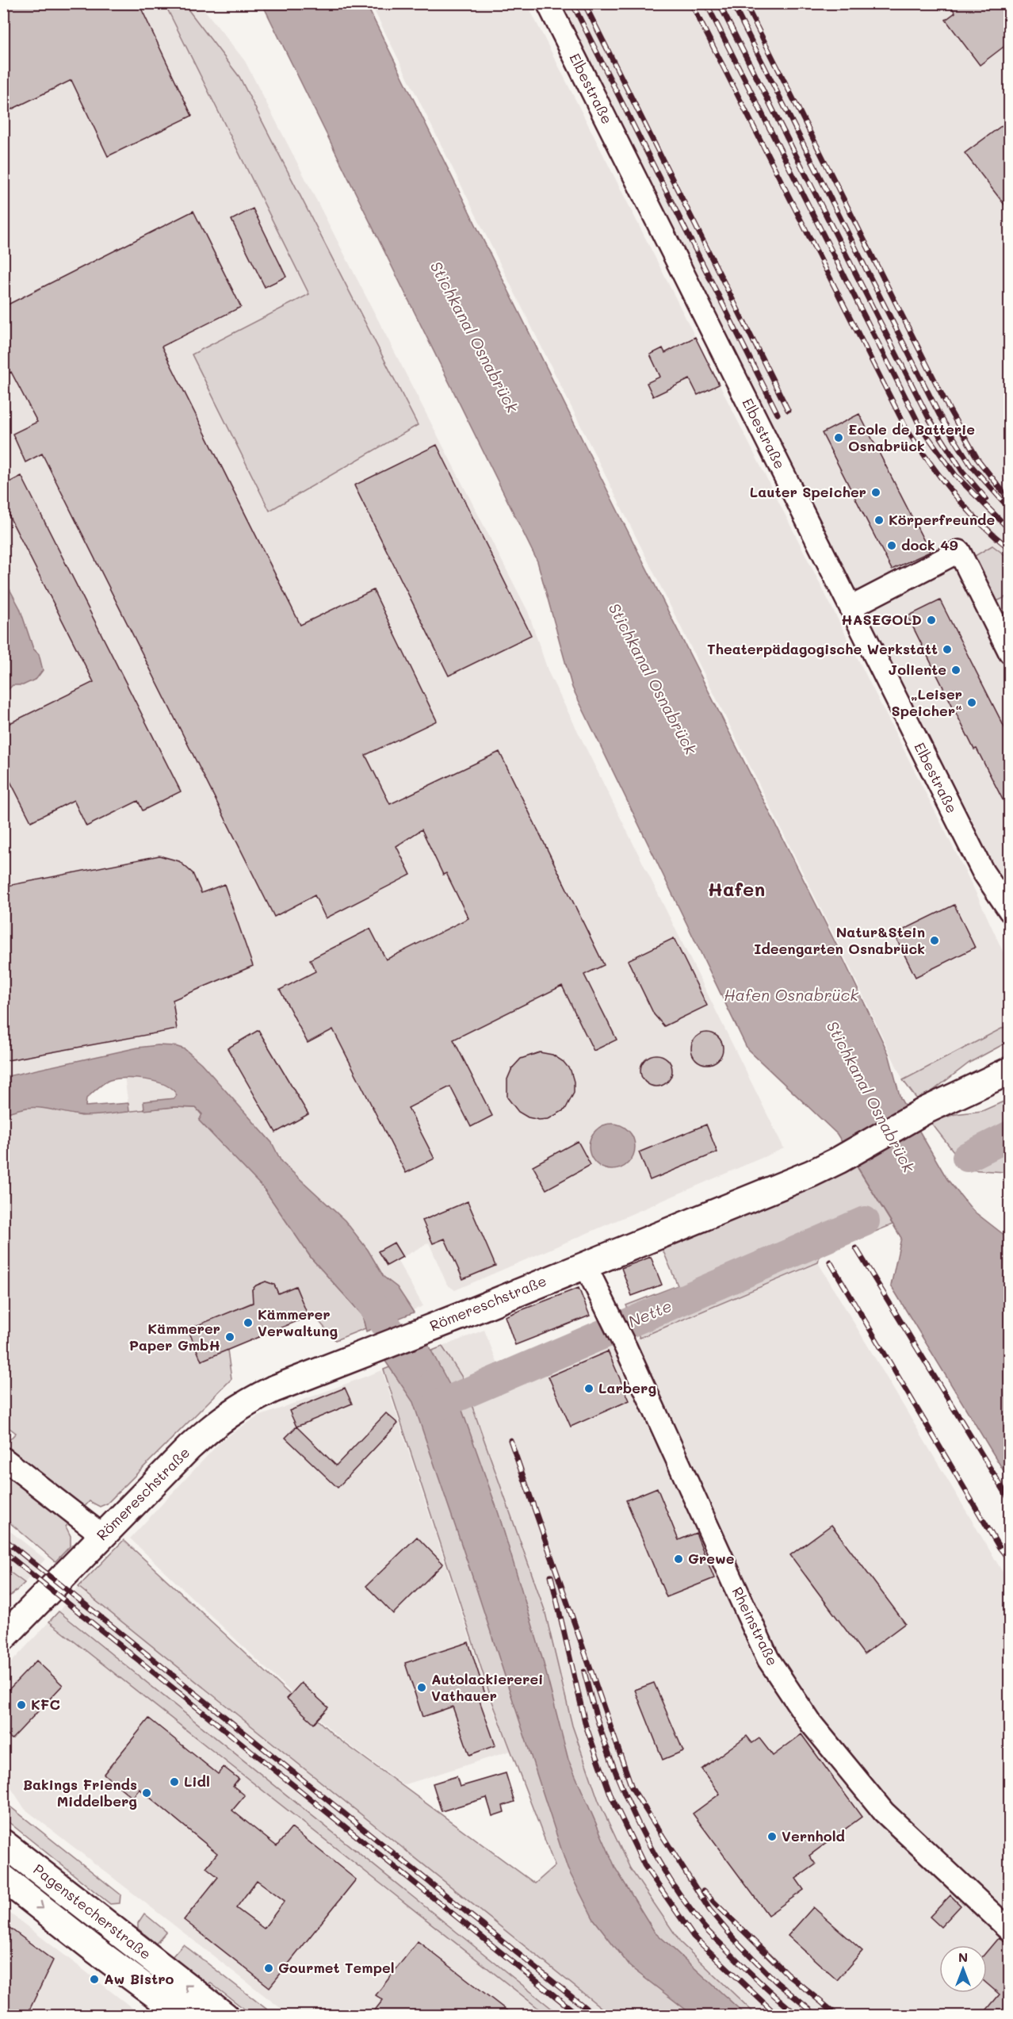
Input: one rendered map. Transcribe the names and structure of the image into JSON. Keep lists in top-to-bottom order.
{
  "streets": {
    "main road": ["Römereschstraße", "Pagenstecherstraße"],
    "street": ["Elbestraße", "Rheinstraße"]
  },
  "crossings": [
    ["Römereschstraße", "Rheinstraße"]
  ],
  "districts": ["Hafen"],
  "water": ["Stichkanal Osnabrück", "Hafen Osnabrück", "Nette"],
  "places": [
    "Ecole de Batterie Osnabrück",
    "Lauter Speicher",
    "Körperfreunde",
    "dock 49",
    "HASEGOLD",
    "Theaterpädagogische Werkstatt",
    "Joliente",
    "„Leiser Speicher“",
    "Natur&Stein Ideengarten Osnabrück",
    "Kämmerer Verwaltung",
    "Kämmerer Paper GmbH",
    "Larberg",
    "Grewe",
    "Autolackiererei Vathauer",
    "KFC",
    "Lidl",
    "Bakings Friends Middelberg",
    "Vernhold",
    "Gourmet Tempel",
    "Aw Bistro"
  ],
  "north": "top"
}
